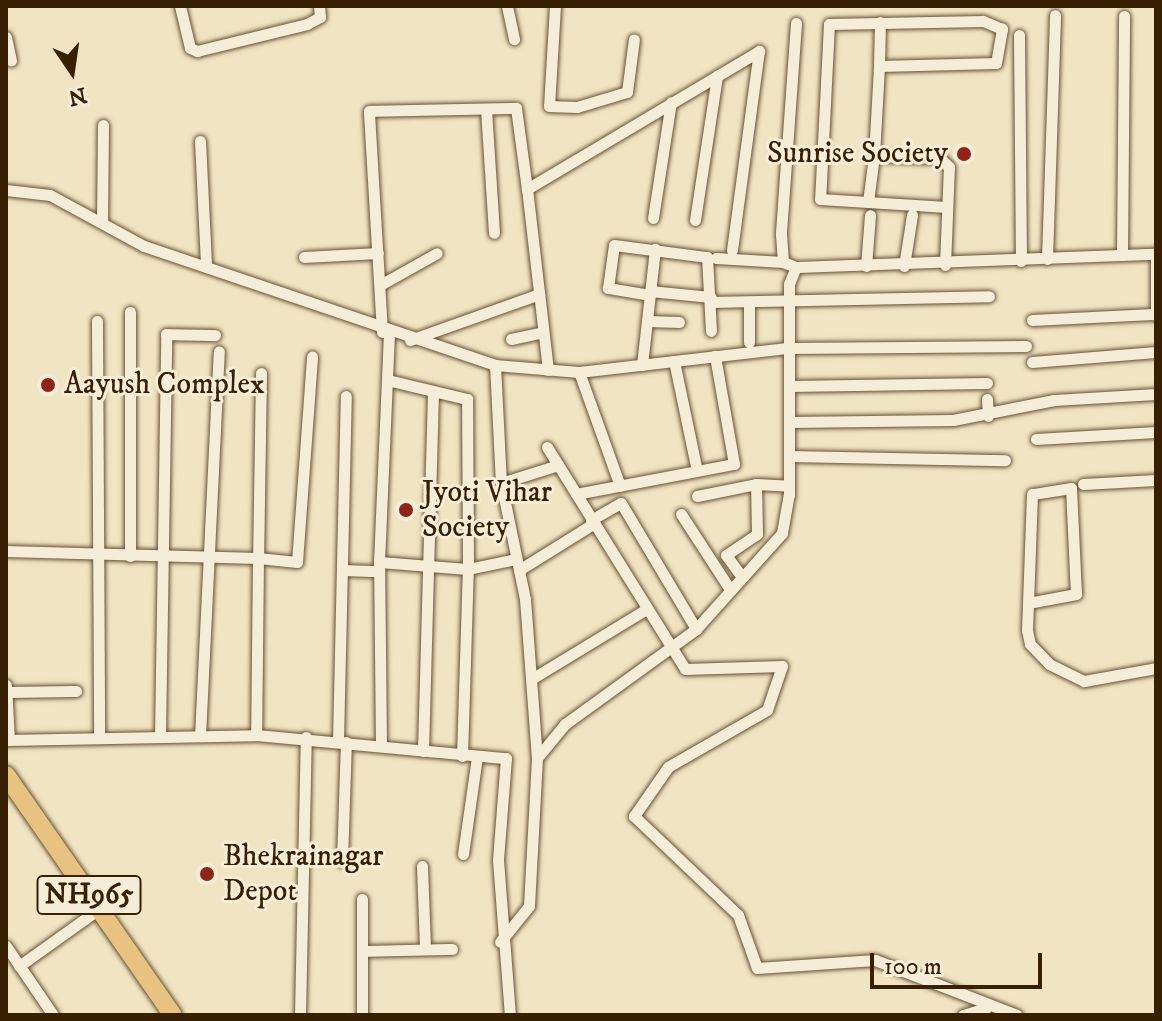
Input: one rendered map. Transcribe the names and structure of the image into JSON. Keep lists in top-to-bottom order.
{
  "streets": {
    "highway": ["NH965"]
  },
  "places": [
    "Sunrise Society",
    "Aayush Complex",
    "Jyoti Vihar Society",
    "Bhekrainagar Depot"
  ],
  "scale_bar": "100 m",
  "north": "bottom"
}
